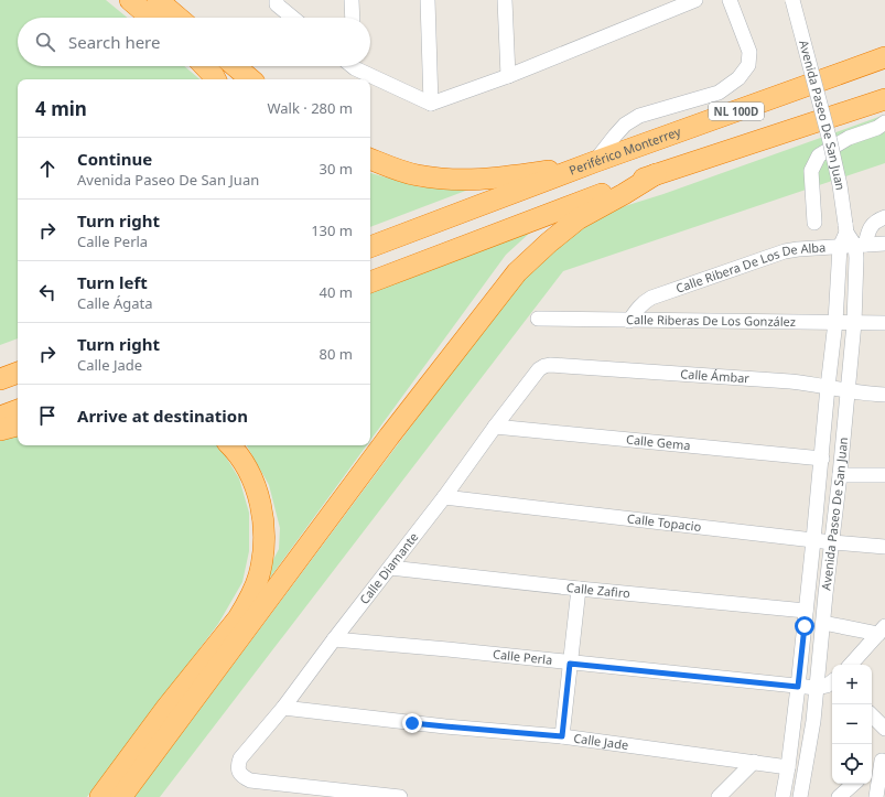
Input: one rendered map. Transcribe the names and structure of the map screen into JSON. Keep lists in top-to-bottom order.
{
  "streets": {
    "highway": ["NL 100D", "Periférico Monterrey"],
    "street": [
      "Avenida Paseo De San Juan",
      "Calle Ribera De Los De Alba",
      "Calle Riberas De Los González",
      "Calle Ámbar",
      "Calle Gema",
      "Calle Topacio",
      "Calle Diamante",
      "Calle Zafiro",
      "Calle Perla",
      "Calle Jade"
    ]
  },
  "crossings": [
    ["Avenida Paseo De San Juan", "Calle Ribera De Los De Alba"],
    ["Avenida Paseo De San Juan", "Calle Riberas De Los González"],
    ["Avenida Paseo De San Juan", "Calle Ámbar"],
    ["Avenida Paseo De San Juan", "Calle Gema"],
    ["Avenida Paseo De San Juan", "Calle Topacio"],
    ["Avenida Paseo De San Juan", "Calle Zafiro"],
    ["Avenida Paseo De San Juan", "Calle Perla"],
    ["Avenida Paseo De San Juan", "Calle Jade"],
    ["Calle Ribera De Los De Alba", "Calle Riberas De Los González"],
    ["Calle Ámbar", "Calle Diamante"],
    ["Calle Gema", "Calle Diamante"],
    ["Calle Topacio", "Calle Diamante"],
    ["Calle Diamante", "Calle Zafiro"],
    ["Calle Diamante", "Calle Perla"],
    ["Calle Diamante", "Calle Jade"]
  ],
  "page": {
    "search": "Search here",
    "heading": ["4 min", "Walk · 280 m"],
    "list": [
      ["Continue", "Avenida Paseo De San Juan", "30 m"],
      ["Turn right", "Calle Perla", "130 m"],
      ["Turn left", "Calle Ágata", "40 m"],
      ["Turn right", "Calle Jade", "80 m"],
      "Arrive at destination"
    ],
    "map_buttons": ["+", "−"]
  }
}
